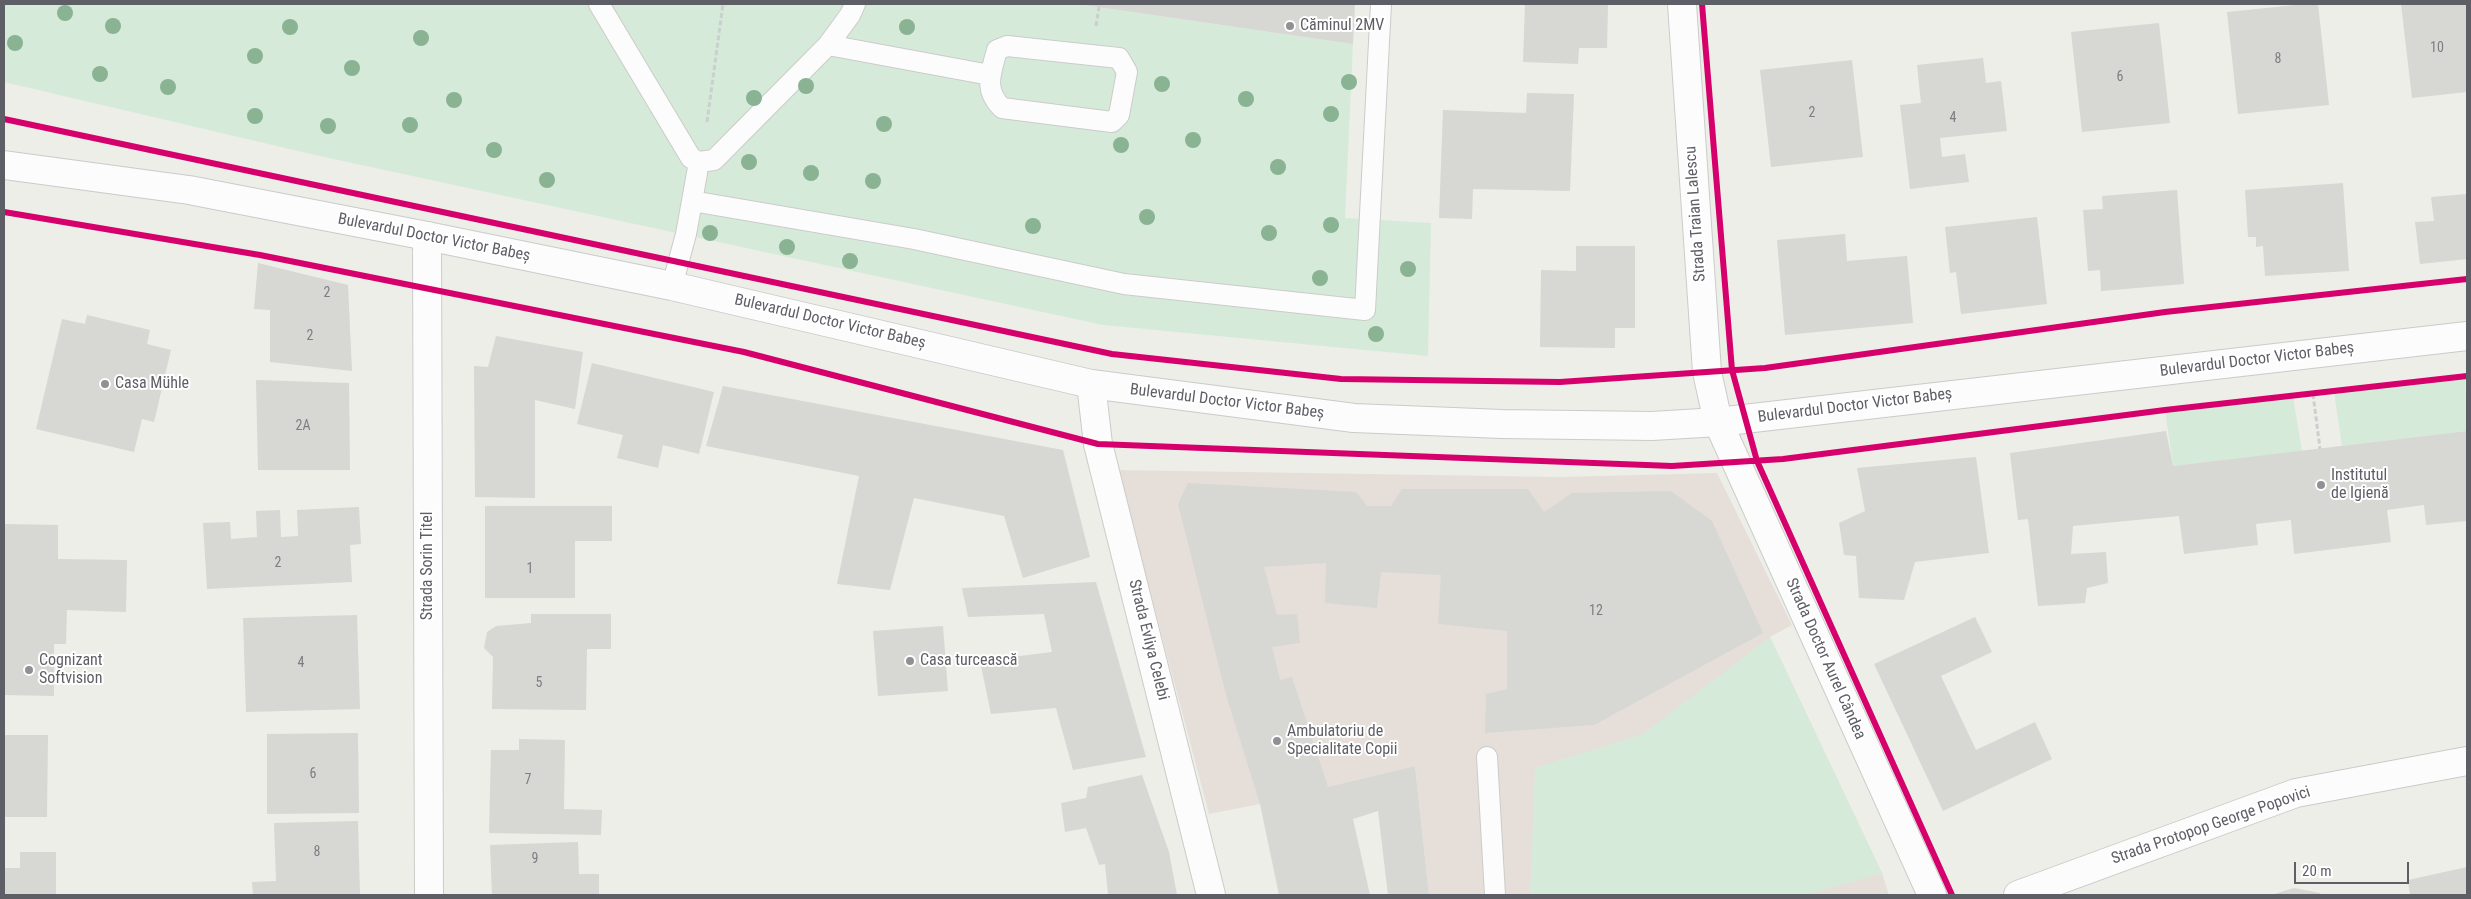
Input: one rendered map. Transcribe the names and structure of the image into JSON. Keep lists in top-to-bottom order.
{
  "streets": {
    "street": [
      "Strada Traian Lalescu",
      "Bulevardul Doctor Victor Babeș",
      "Strada Sorin Titel",
      "Strada Evliya Celebi",
      "Strada Doctor Aurel Cândea",
      "Strada Protopop George Popovici"
    ]
  },
  "crossings": [
    ["Strada Traian Lalescu", "Bulevardul Doctor Victor Babeș"],
    ["Strada Traian Lalescu", "Strada Doctor Aurel Cândea"],
    ["Bulevardul Doctor Victor Babeș", "Strada Sorin Titel"],
    ["Bulevardul Doctor Victor Babeș", "Strada Evliya Celebi"],
    ["Bulevardul Doctor Victor Babeș", "Strada Doctor Aurel Cândea"]
  ],
  "places": [
    "Căminul 2MV",
    "Casa Mühle",
    "Institutul de Igienă",
    "Casa turcească",
    "Cognizant Softvision",
    "Ambulatoriu de Specialitate Copii"
  ],
  "house_numbers": [
    "10",
    "8",
    "6",
    "2",
    "4",
    "2",
    "2",
    "2A",
    "2",
    "1",
    "12",
    "4",
    "5",
    "6",
    "7",
    "8",
    "9"
  ],
  "scale_bar": "20 m"
}
